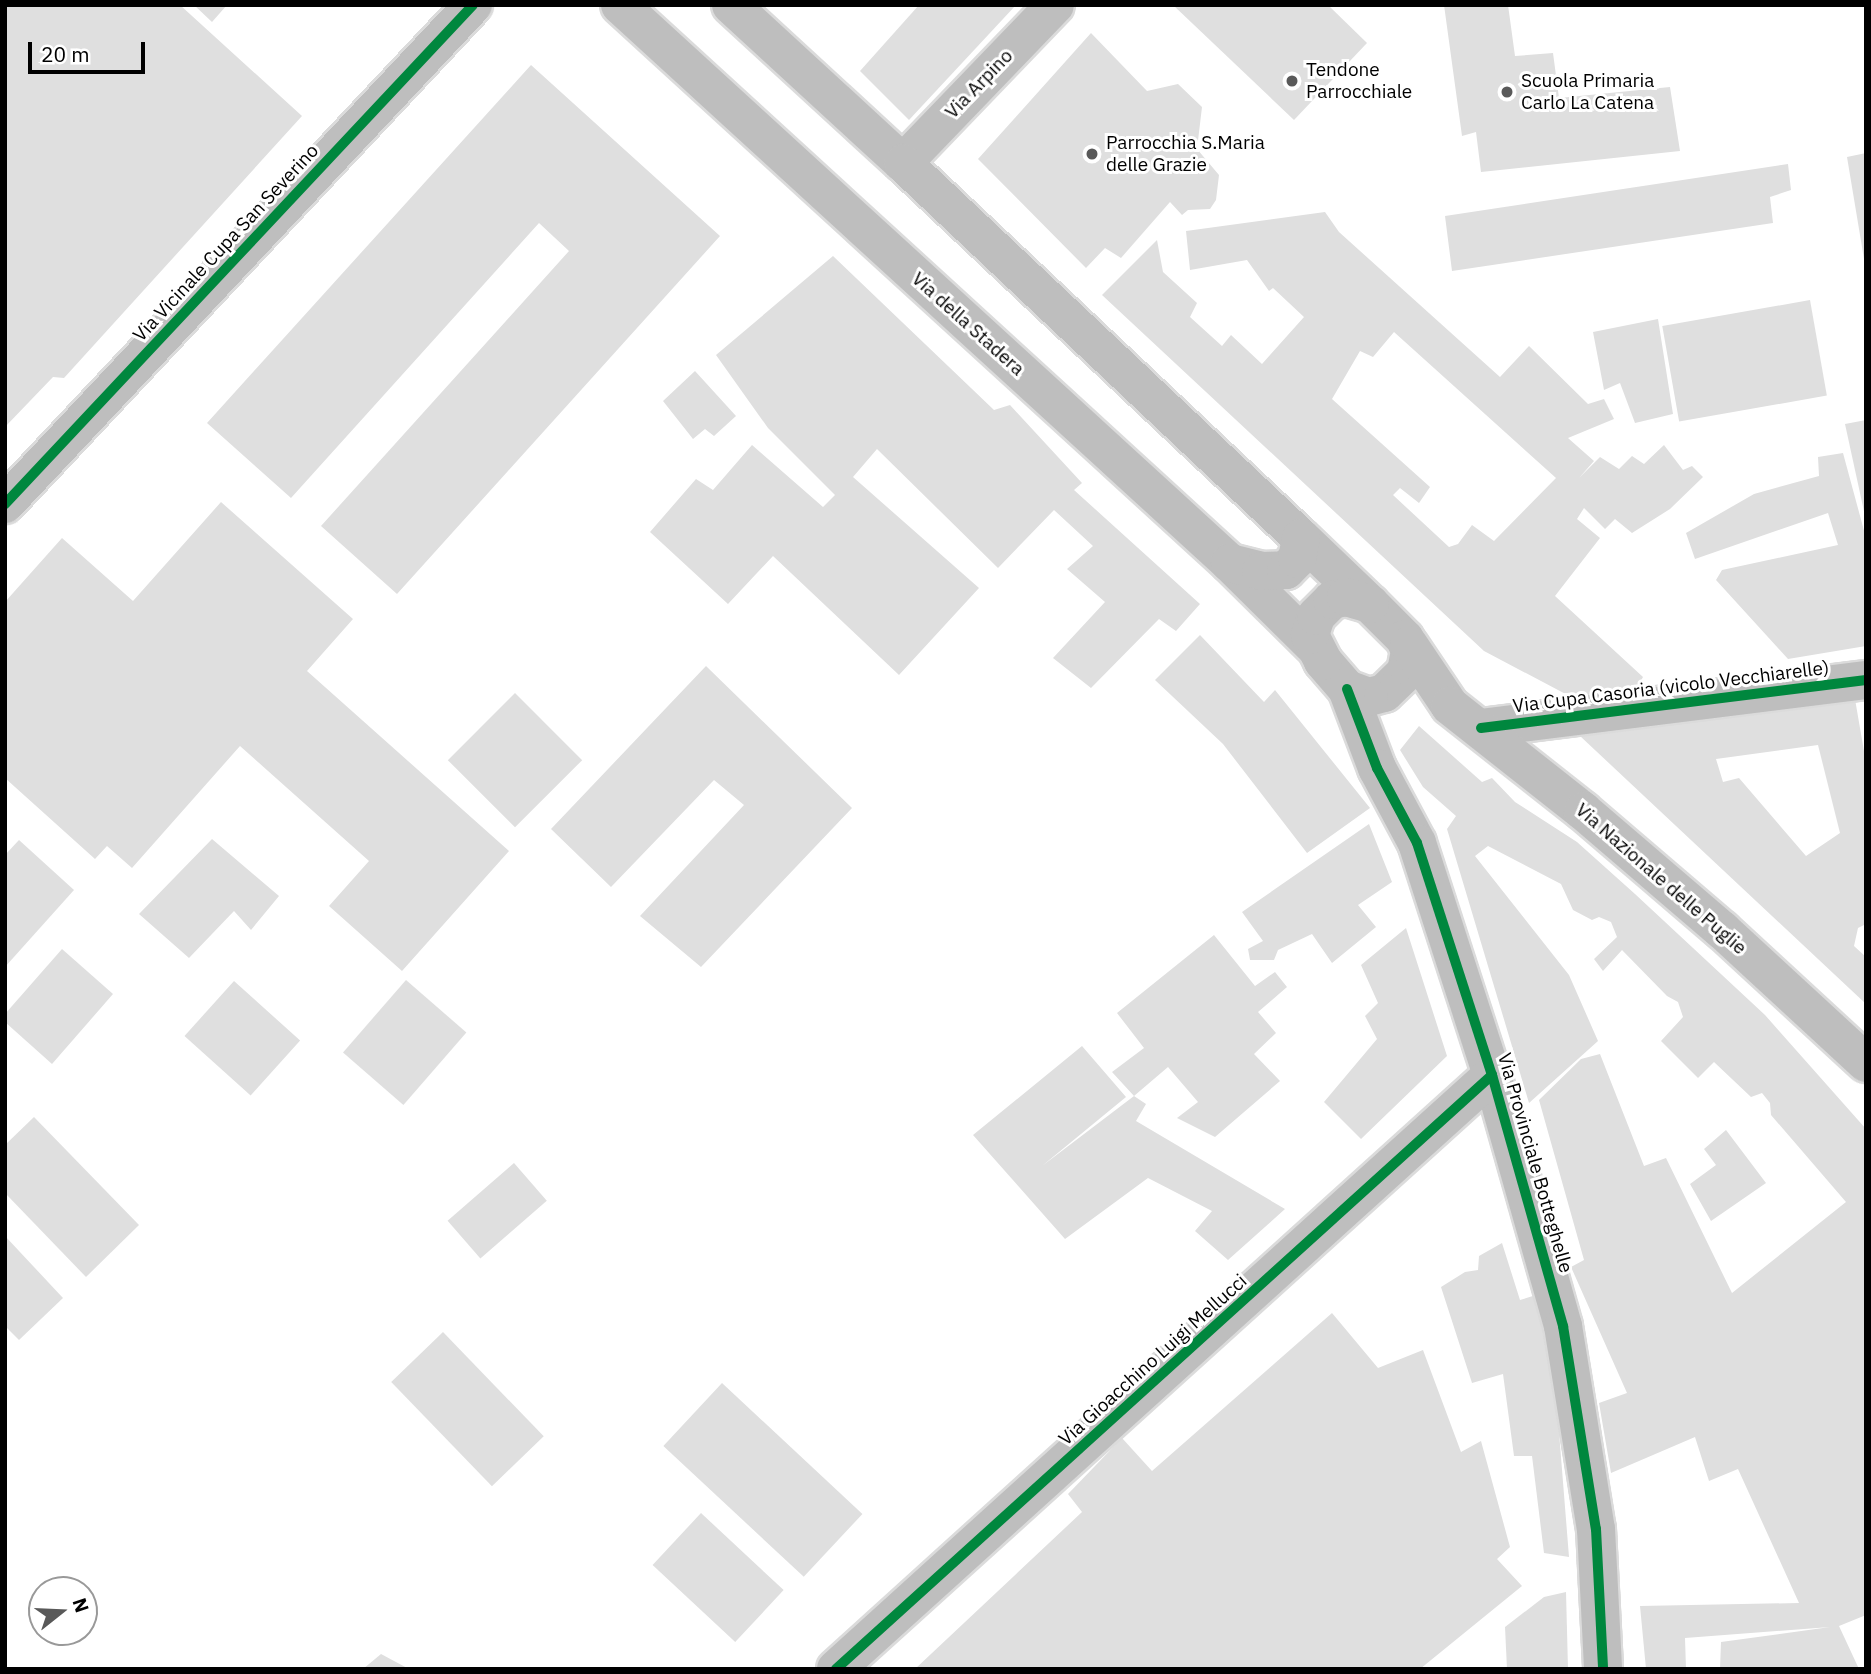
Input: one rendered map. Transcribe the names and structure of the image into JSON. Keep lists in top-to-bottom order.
{
  "streets": {
    "street": [
      "Via Arpino",
      "Via Vicinale Cupa San Severino",
      "Via della Stadera",
      "Via Cupa Casoria (vicolo Vecchiarelle)",
      "Via Nazionale delle Puglie",
      "Via Provinciale Botteghelle",
      "Via Gioacchino Luigi Mellucci"
    ]
  },
  "crossings": [
    ["Via della Stadera", "Via Nazionale delle Puglie"],
    ["Via della Stadera", "Via Provinciale Botteghelle"],
    ["Via Cupa Casoria (vicolo Vecchiarelle)", "Via Nazionale delle Puglie"],
    ["Via Nazionale delle Puglie", "Via Provinciale Botteghelle"],
    ["Via Provinciale Botteghelle", "Via Gioacchino Luigi Mellucci"]
  ],
  "places": ["Tendone Parrocchiale", "Scuola Primaria Carlo La Catena", "Parrocchia S.Maria delle Grazie"],
  "scale_bar": "20 m",
  "north": "right"
}
